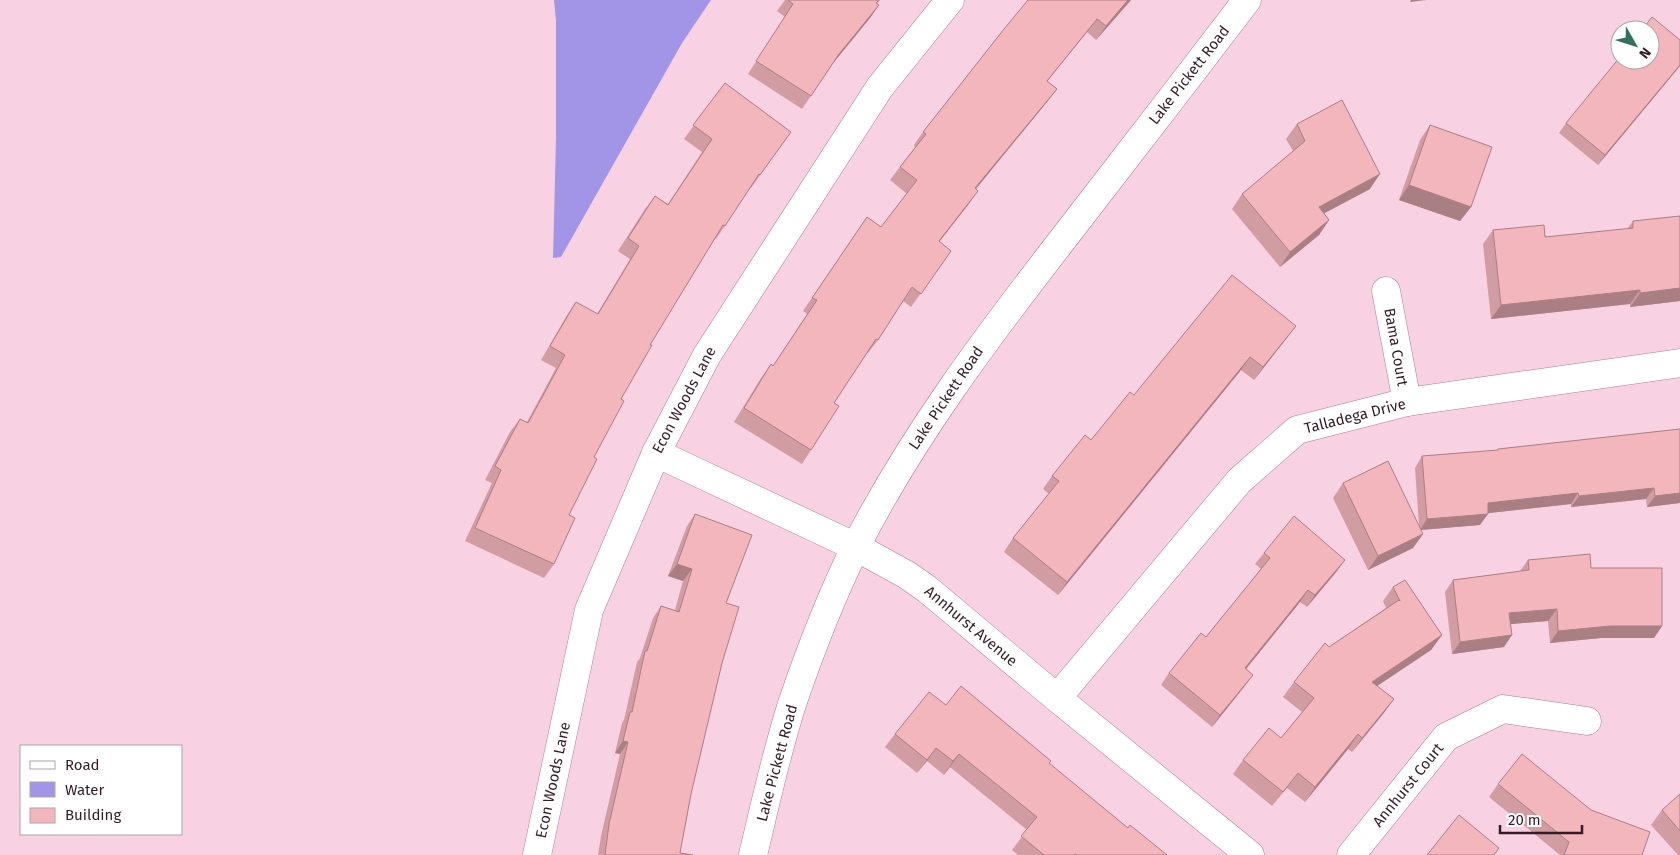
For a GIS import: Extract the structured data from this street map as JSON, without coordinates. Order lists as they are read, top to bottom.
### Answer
{
  "streets": {
    "street": [
      "Lake Pickett Road",
      "Bama Court",
      "Econ Woods Lane",
      "Talladega Drive",
      "Annhurst Avenue",
      "Annhurst Court"
    ]
  },
  "crossings": [
    ["Lake Pickett Road", "Annhurst Avenue"],
    ["Bama Court", "Talladega Drive"],
    ["Econ Woods Lane", "Annhurst Avenue"],
    ["Talladega Drive", "Annhurst Avenue"]
  ],
  "legend": ["Road", "Water", "Building"],
  "scale_bar": "20 m",
  "north": "bottom right"
}
